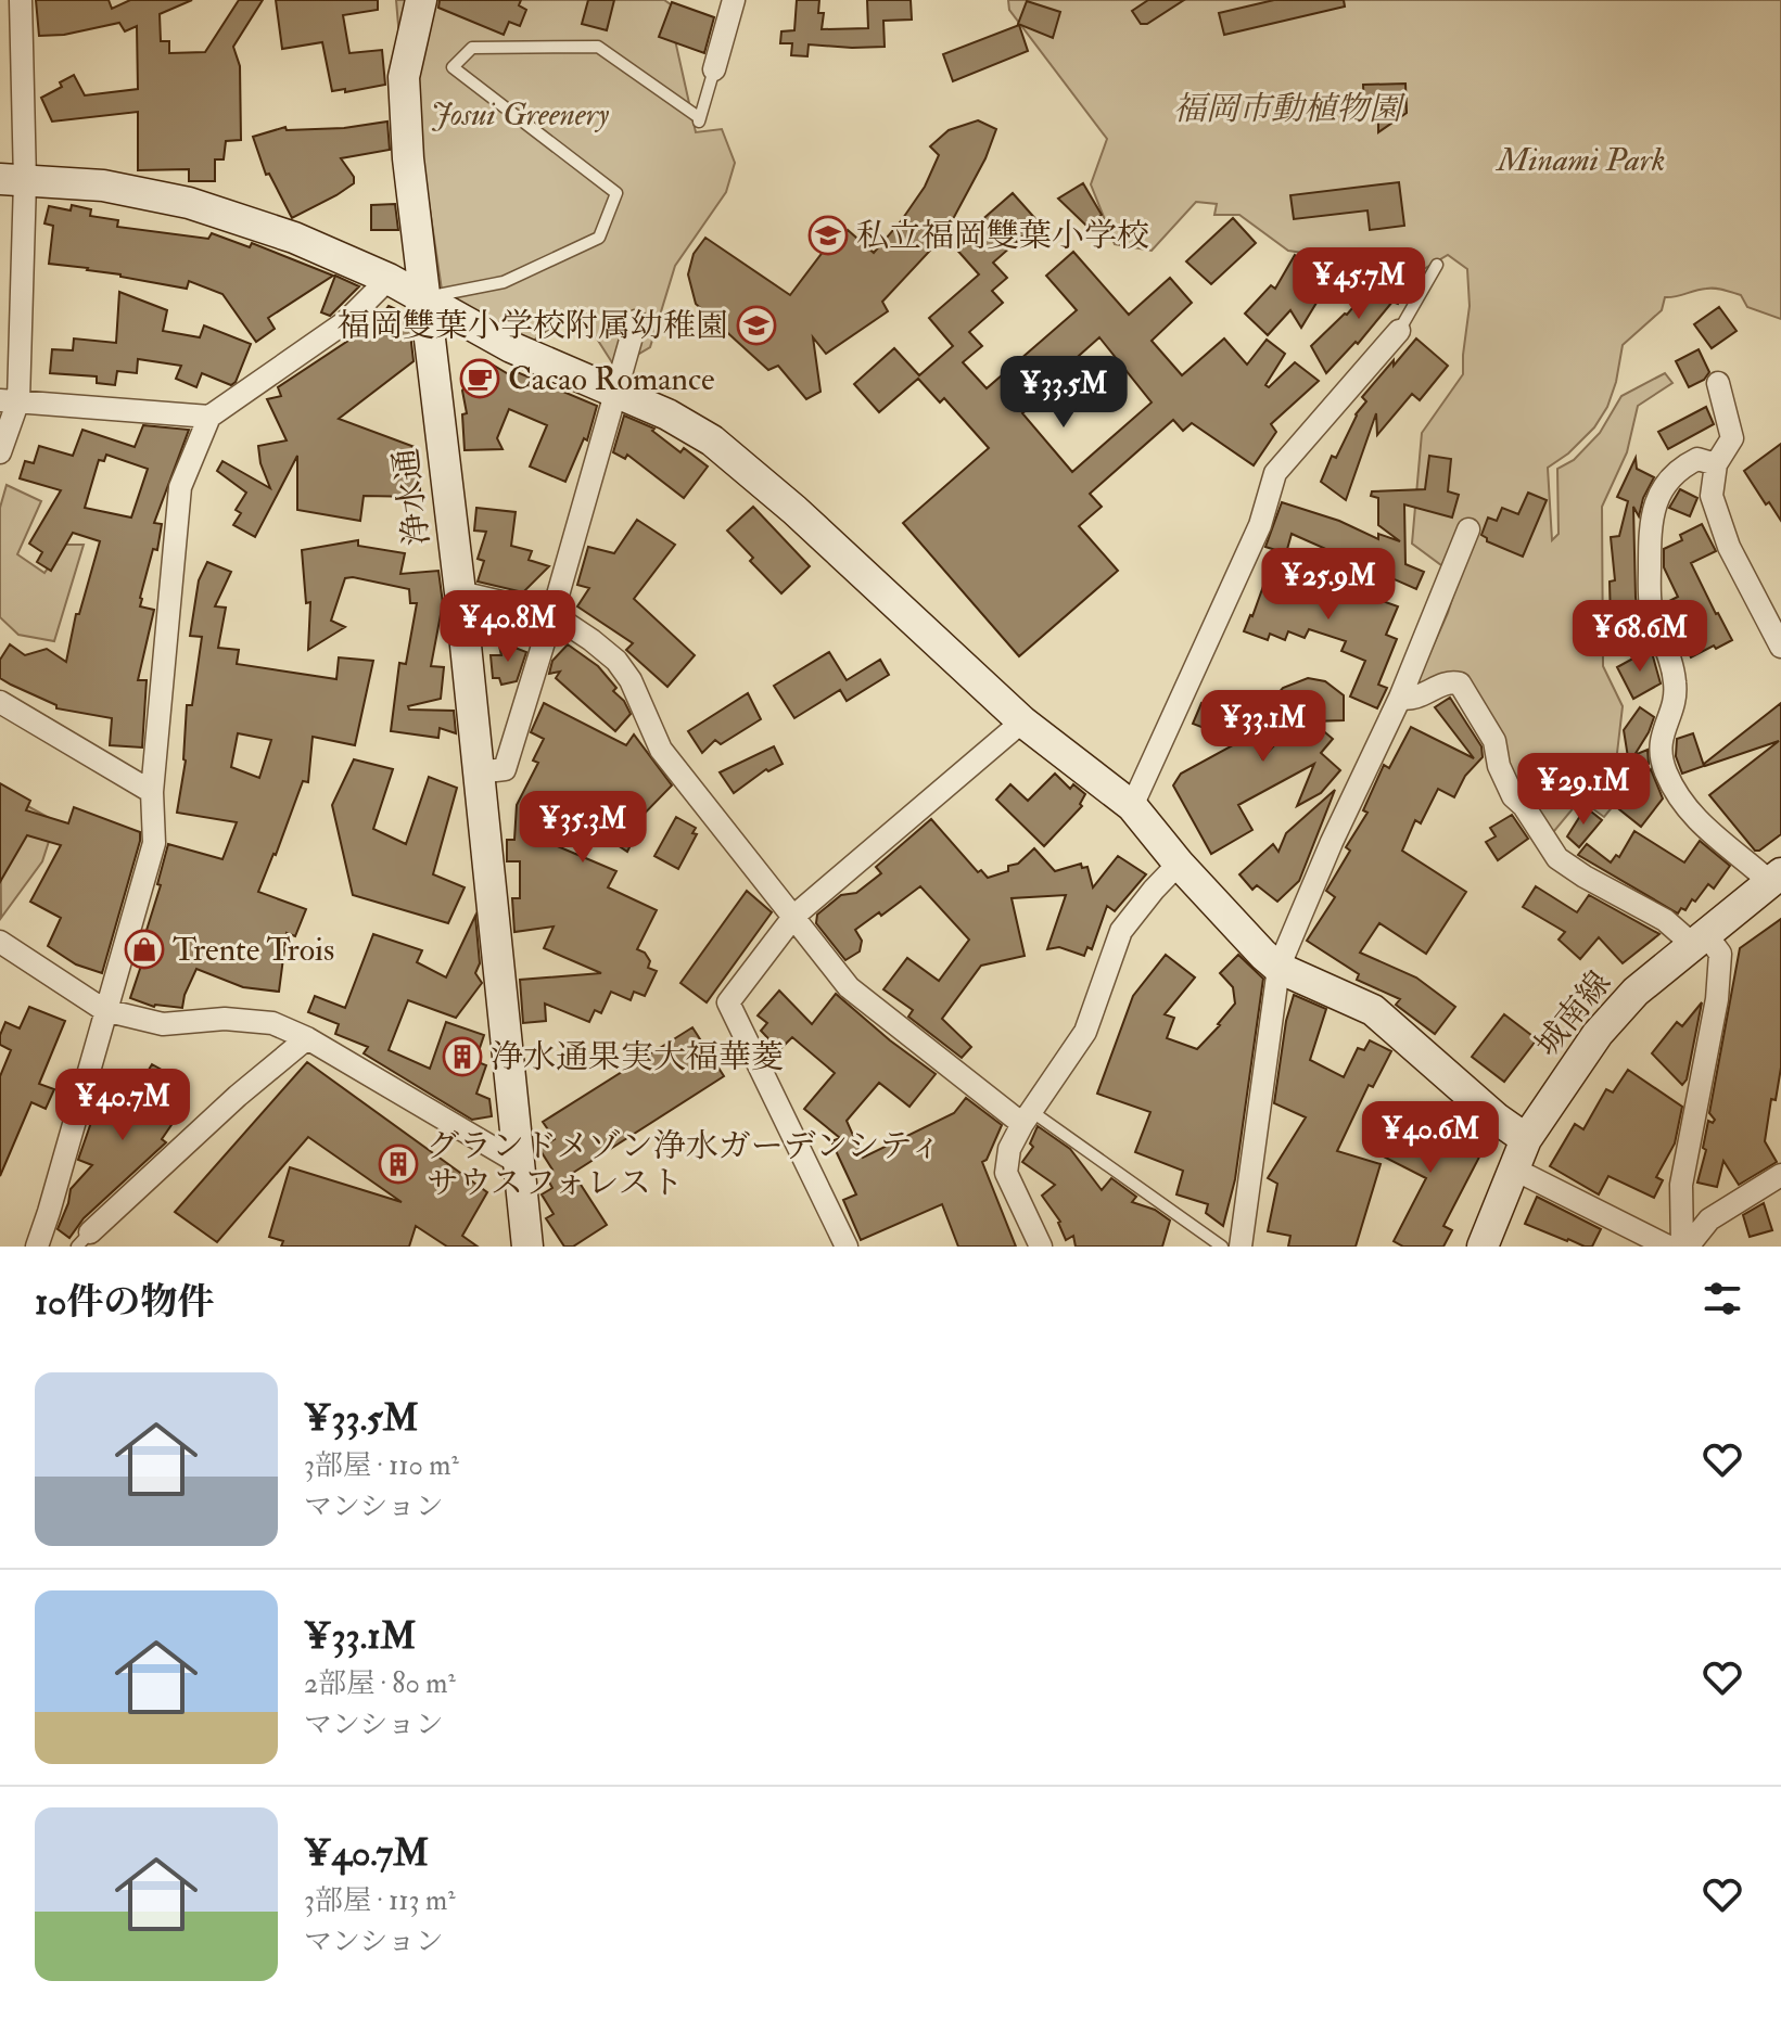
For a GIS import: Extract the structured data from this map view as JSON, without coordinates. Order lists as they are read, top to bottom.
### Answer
{
  "streets": {
    "street": ["浄水通", "城南線"]
  },
  "parks": ["福岡市動植物園", "Josui Greenery", "Minami Park"],
  "places": {
    "school or university": ["私立福岡雙葉小学校", "福岡雙葉小学校附属幼稚園"],
    "cafe": ["Cacao Romance"],
    "shop": ["Trente Trois"],
    "building": ["浄水通果実大福華菱", "グランドメゾン浄水ガーデンシティ サウスフォレスト"]
  },
  "page": {
    "price": [
      "¥45.7M",
      "¥33.5M",
      "¥25.9M",
      "¥40.8M",
      "¥68.6M",
      "¥33.1M",
      "¥29.1M",
      "¥35.3M",
      "¥40.7M",
      "¥40.6M"
    ],
    "heading": "10件の物件",
    "list": [
      {
        "name": "¥33.5M",
        "note": "3部屋 · 110 m² · マンション"
      },
      {
        "name": "¥33.1M",
        "note": "2部屋 · 80 m² · マンション"
      },
      {
        "name": "¥40.7M",
        "note": "3部屋 · 113 m² · マンション"
      }
    ]
  }
}
